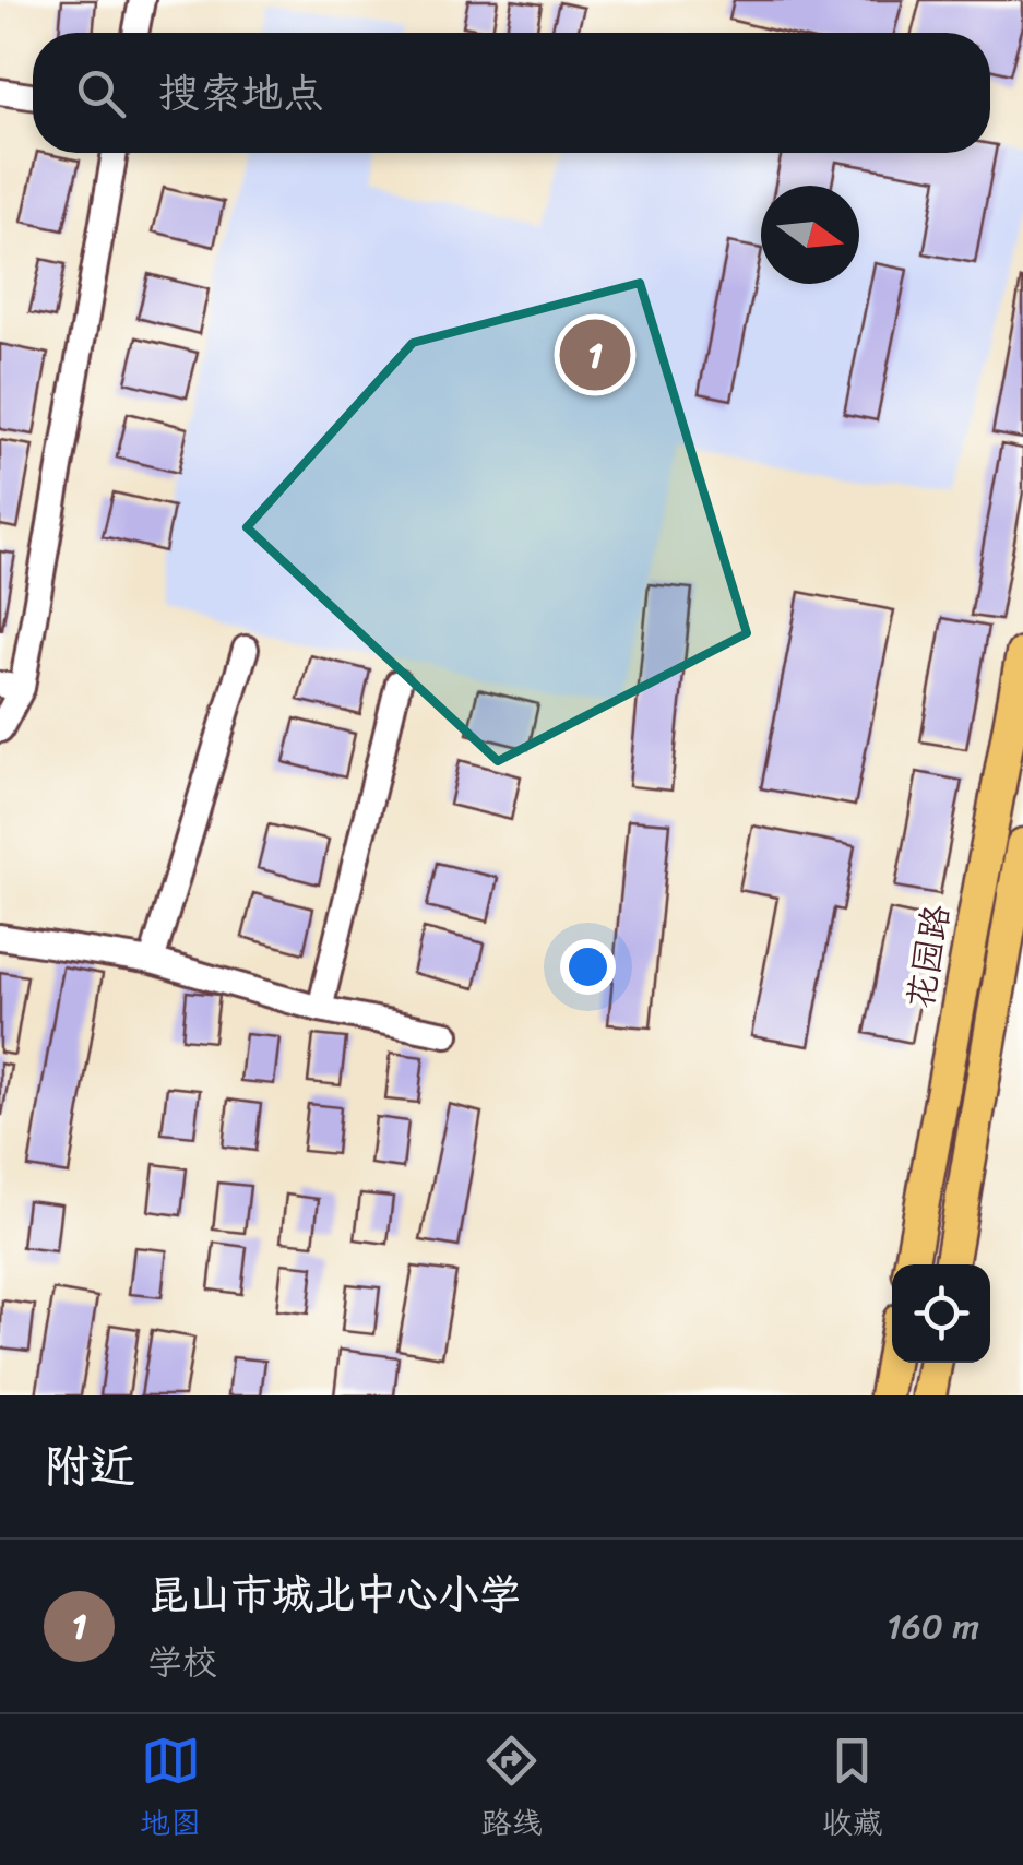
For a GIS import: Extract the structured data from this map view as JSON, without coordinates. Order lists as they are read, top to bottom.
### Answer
{
  "streets": {
    "main road": ["花园路"]
  },
  "north": "right",
  "page": {
    "search": "搜索地点",
    "pins": "1",
    "heading": "附近",
    "list": [
      {
        "mark": "1",
        "name": "昆山市城北中心小学",
        "note": "学校",
        "value": "160 m"
      }
    ],
    "nav": ["地图", "路线", "收藏"]
  }
}
